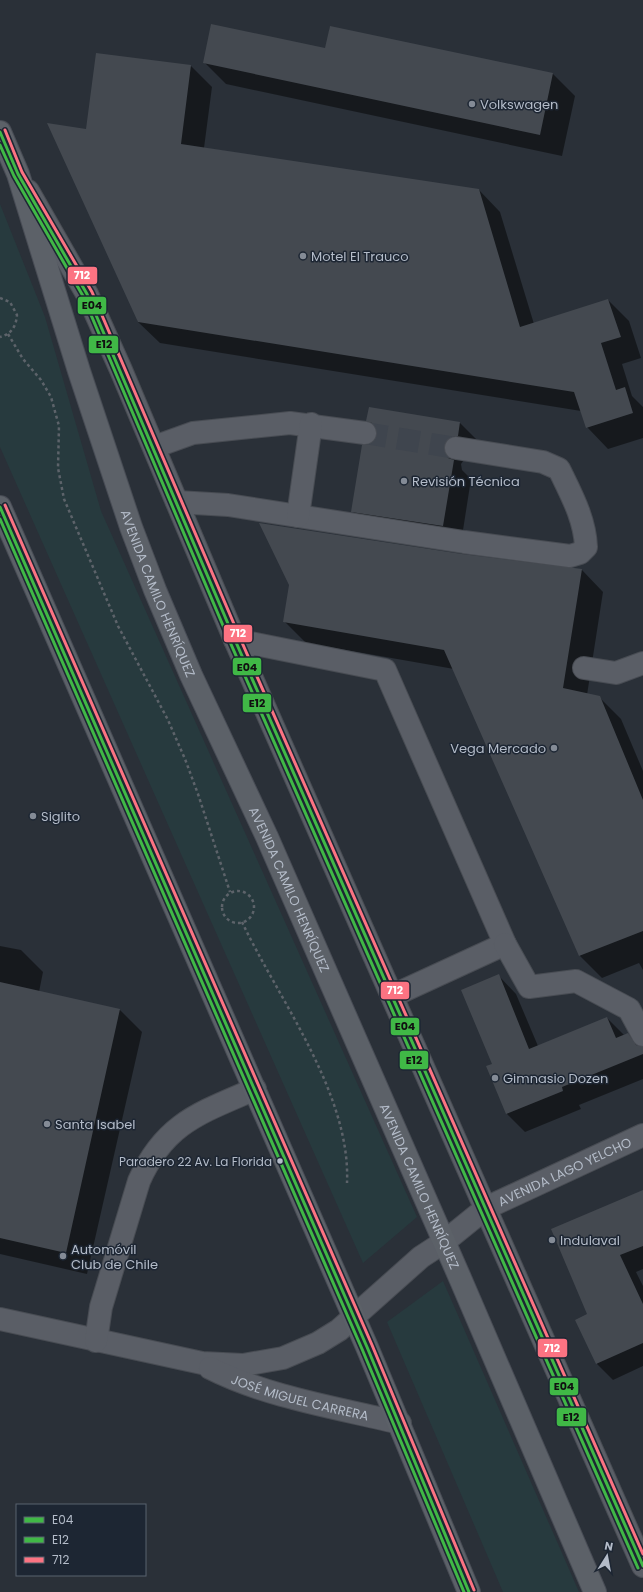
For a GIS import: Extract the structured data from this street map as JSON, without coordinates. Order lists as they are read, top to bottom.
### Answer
{
  "streets": {
    "main road": ["AVENIDA CAMILO HENRÍQUEZ"],
    "street": ["AVENIDA LAGO YELCHO", "JOSÉ MIGUEL CARRERA"]
  },
  "crossings": [
    ["AVENIDA CAMILO HENRÍQUEZ", "AVENIDA LAGO YELCHO"],
    ["AVENIDA CAMILO HENRÍQUEZ", "JOSÉ MIGUEL CARRERA"],
    ["AVENIDA LAGO YELCHO", "JOSÉ MIGUEL CARRERA"]
  ],
  "places": [
    "Volkswagen",
    "Motel El Trauco",
    "Revisión Técnica",
    "Vega Mercado",
    "Siglito",
    "Gimnasio Dozen",
    "Santa Isabel",
    "Paradero 22 Av. La Florida",
    "Indulaval",
    "Automóvil Club de Chile"
  ],
  "lines": ["transit line 712", "transit line E04", "transit line E12"],
  "legend": ["E04", "E12", "712"],
  "north": "top"
}
